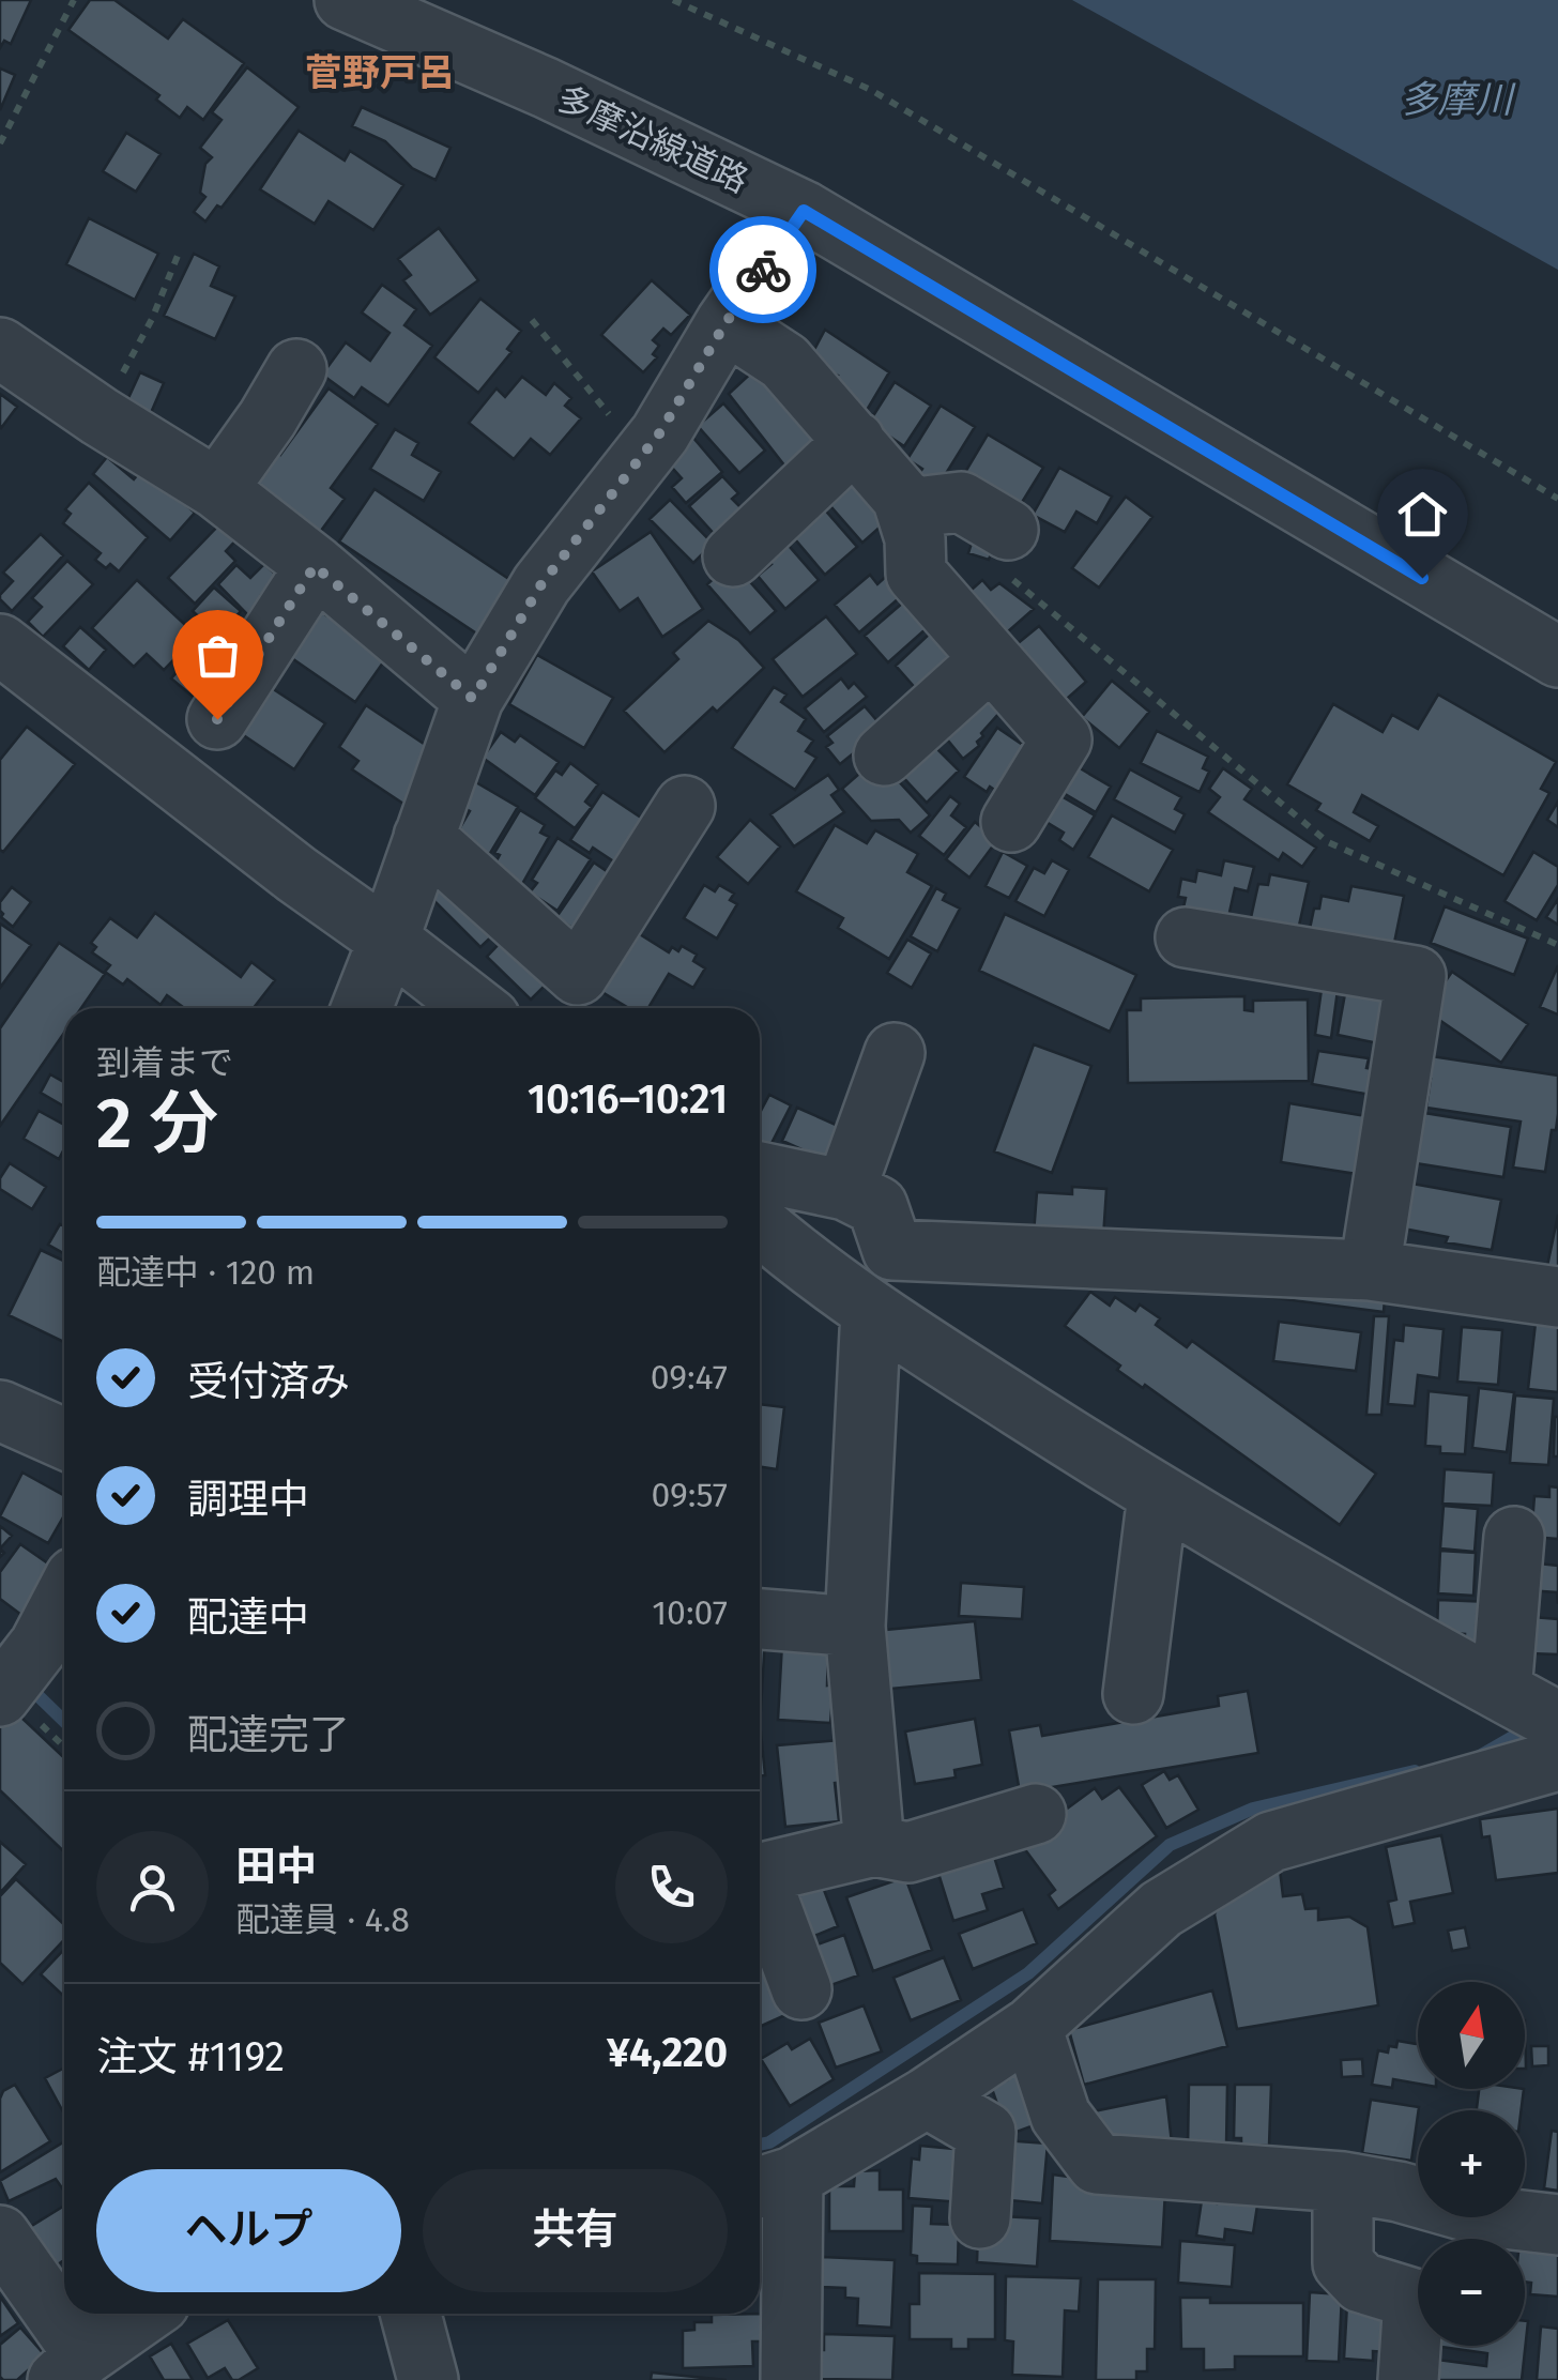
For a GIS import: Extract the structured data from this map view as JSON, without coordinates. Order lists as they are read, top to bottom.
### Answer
{
  "streets": {
    "street": ["多摩沿線道路"]
  },
  "districts": ["菅野戸呂"],
  "water": ["多摩川"],
  "north": "top",
  "page": {
    "heading": ["2 分", "到着まで", "10:16–10:21"],
    "panel": [
      "田中",
      "配達員 · 4.8",
      "注文 #1192",
      "¥4,220"
    ],
    "bar": "配達中 · 120 m",
    "list": [
      ["受付済み", "09:47"],
      ["調理中", "09:57"],
      ["配達中", "10:07"],
      "配達完了"
    ],
    "map_buttons": ["+", "−"],
    "buttons": ["ヘルプ", "共有"]
  }
}
